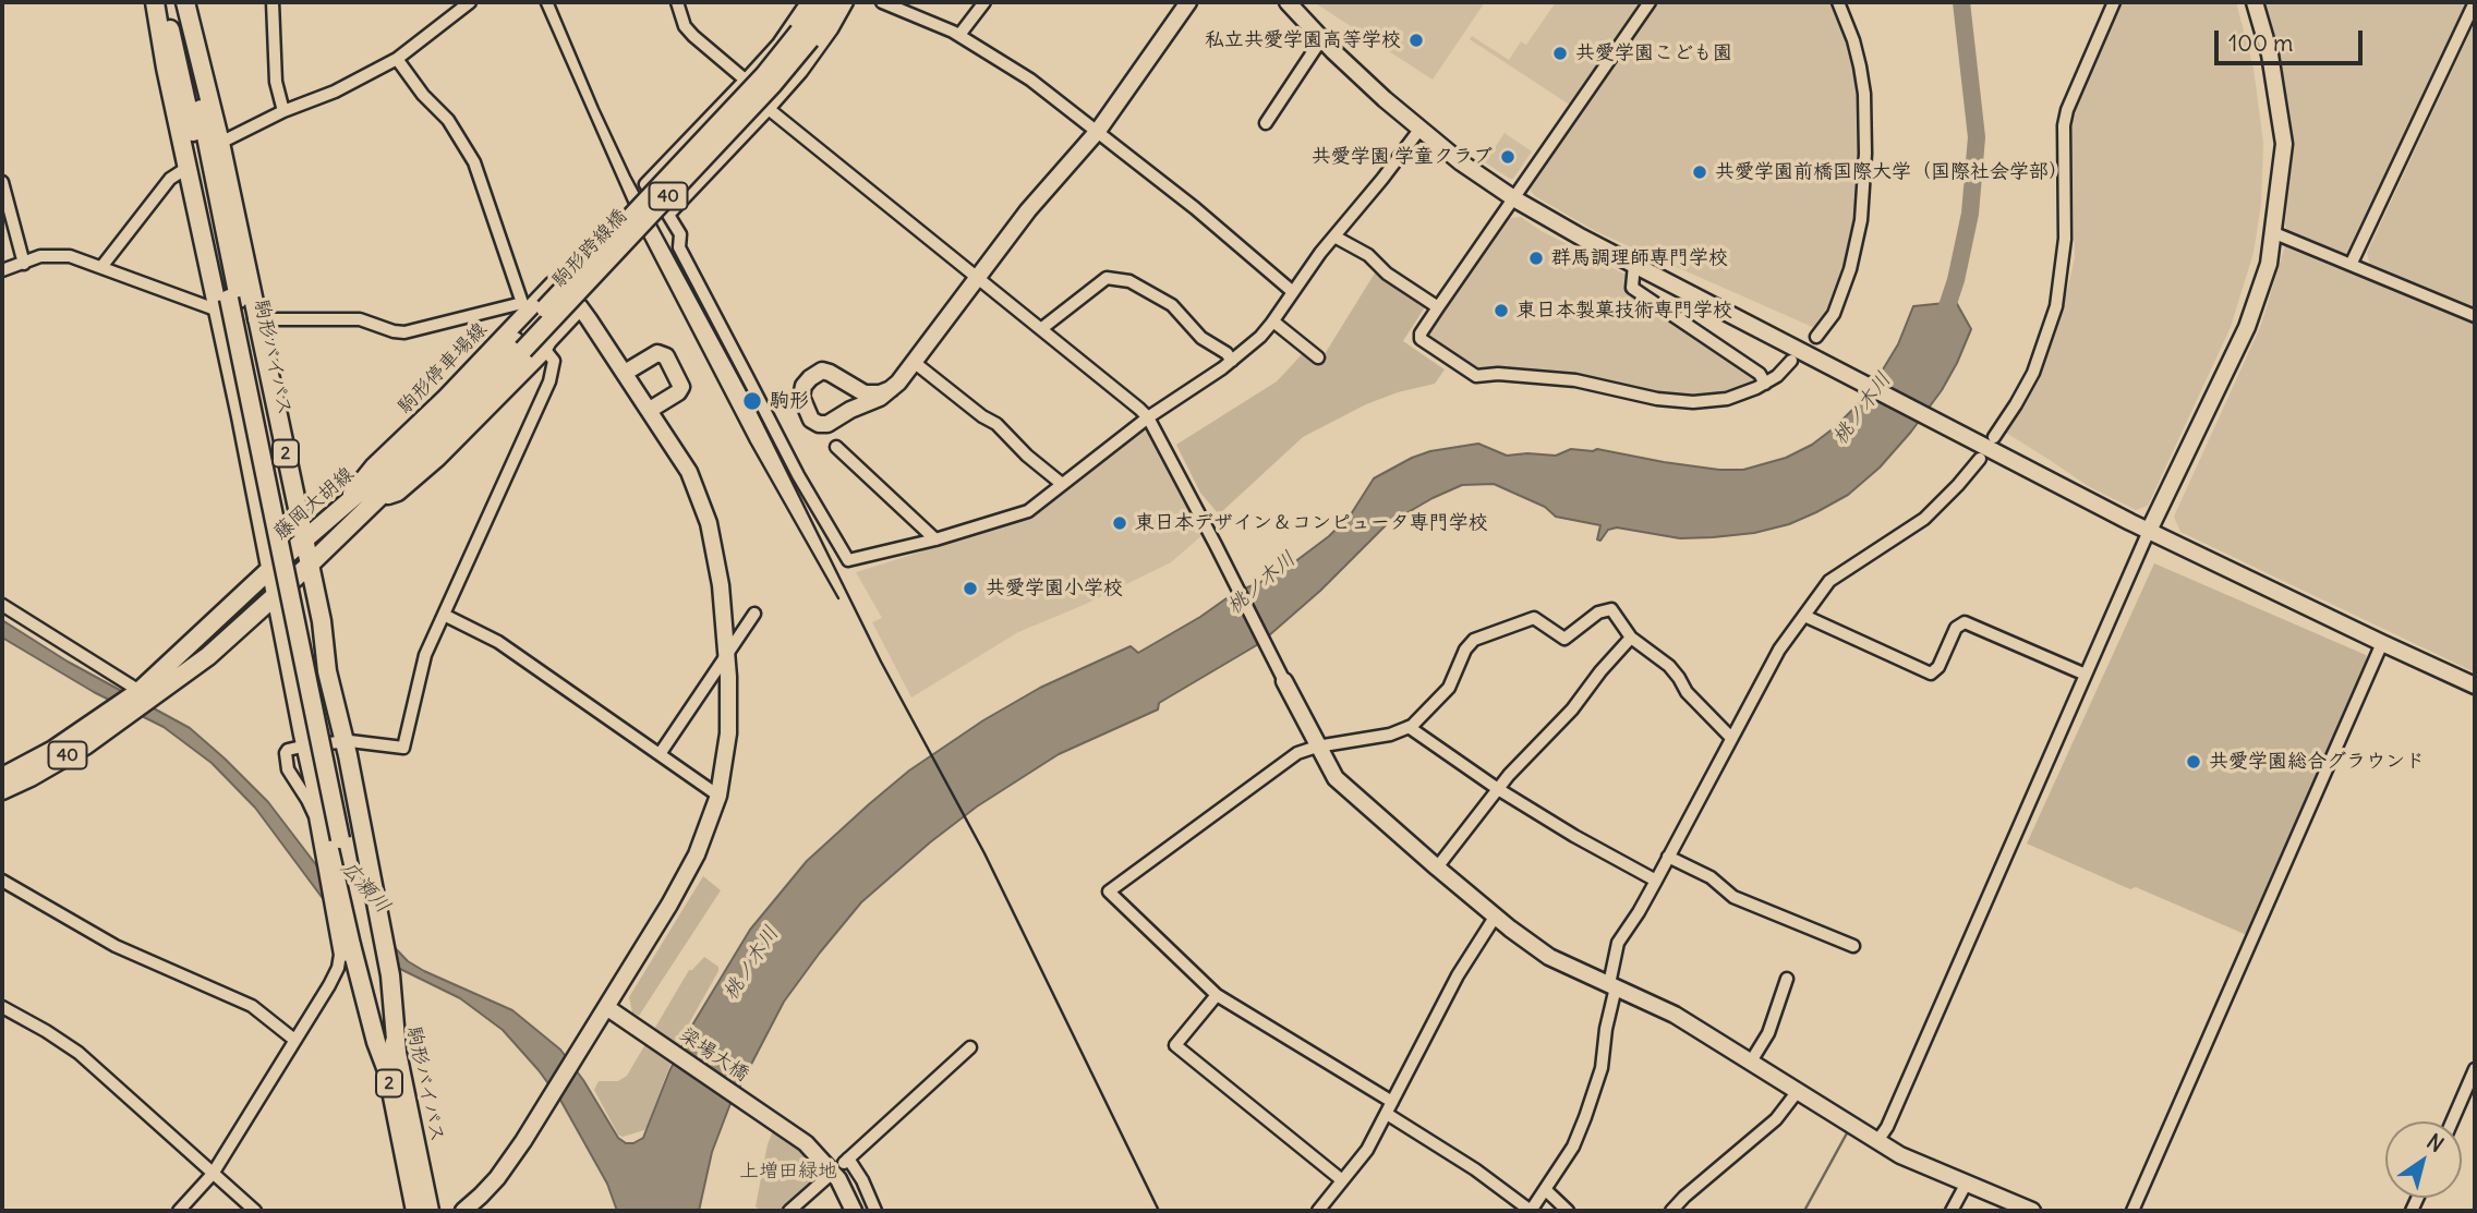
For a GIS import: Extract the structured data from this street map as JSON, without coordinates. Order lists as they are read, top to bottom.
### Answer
{
  "streets": {
    "main road": [
      "40",
      "駒形跨線橋",
      "駒形バイパス",
      "2",
      "藤岡大胡線"
    ],
    "street": ["駒形停車場線", "梁場大橋"]
  },
  "crossings": [
    ["40", "駒形跨線橋"],
    ["40", "藤岡大胡線"],
    ["駒形跨線橋", "藤岡大胡線"],
    ["駒形バイパス", "2"],
    ["駒形停車場線", "藤岡大胡線"],
    ["駒形停車場線", "梁場大橋"],
    ["2", "藤岡大胡線"]
  ],
  "water": ["桃ノ木川", "広瀬川"],
  "parks": ["上増田緑地"],
  "places": [
    "私立共愛学園高等学校",
    "共愛学園こども園",
    "共愛学園 学童クラブ",
    "共愛学園前橋国際大学（国際社会学部）",
    "群馬調理師専門学校",
    "東日本製菓技術専門学校",
    "駒形",
    "東日本デザイン＆コンピュータ専門学校",
    "共愛学園小学校",
    "共愛学園総合グラウンド"
  ],
  "scale_bar": "100 m",
  "north": "top right"
}
